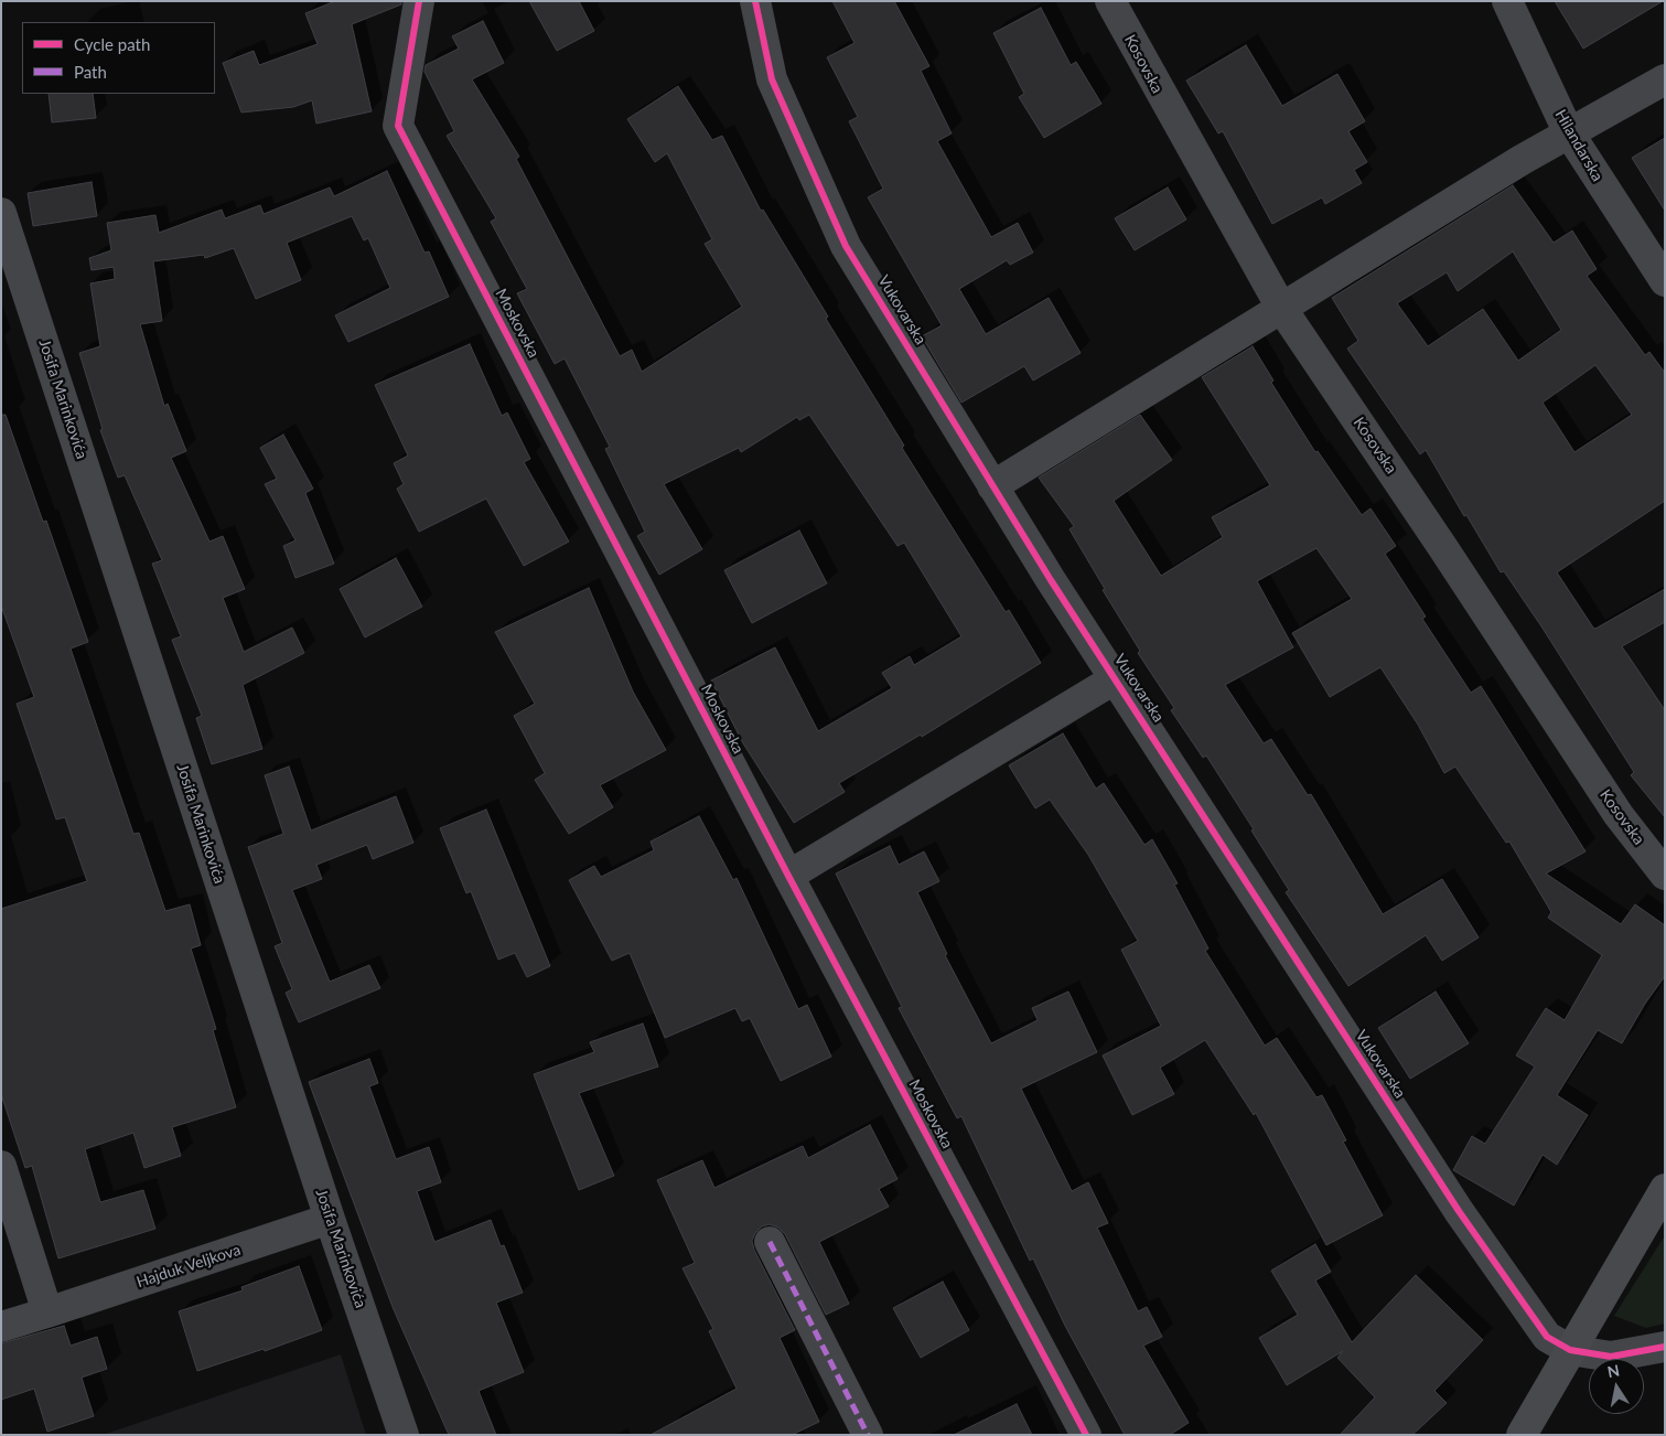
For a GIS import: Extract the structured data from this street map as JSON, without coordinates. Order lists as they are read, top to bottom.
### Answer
{
  "streets": {
    "street": [
      "Kosovska",
      "Hilandarska",
      "Vukovarska",
      "Moskovska",
      "Josifa Marinkovića",
      "Hajduk Veljkova"
    ]
  },
  "crossings": [
    ["Josifa Marinkovića", "Hajduk Veljkova"]
  ],
  "legend": ["Cycle path", "Path"],
  "north": "top"
}
